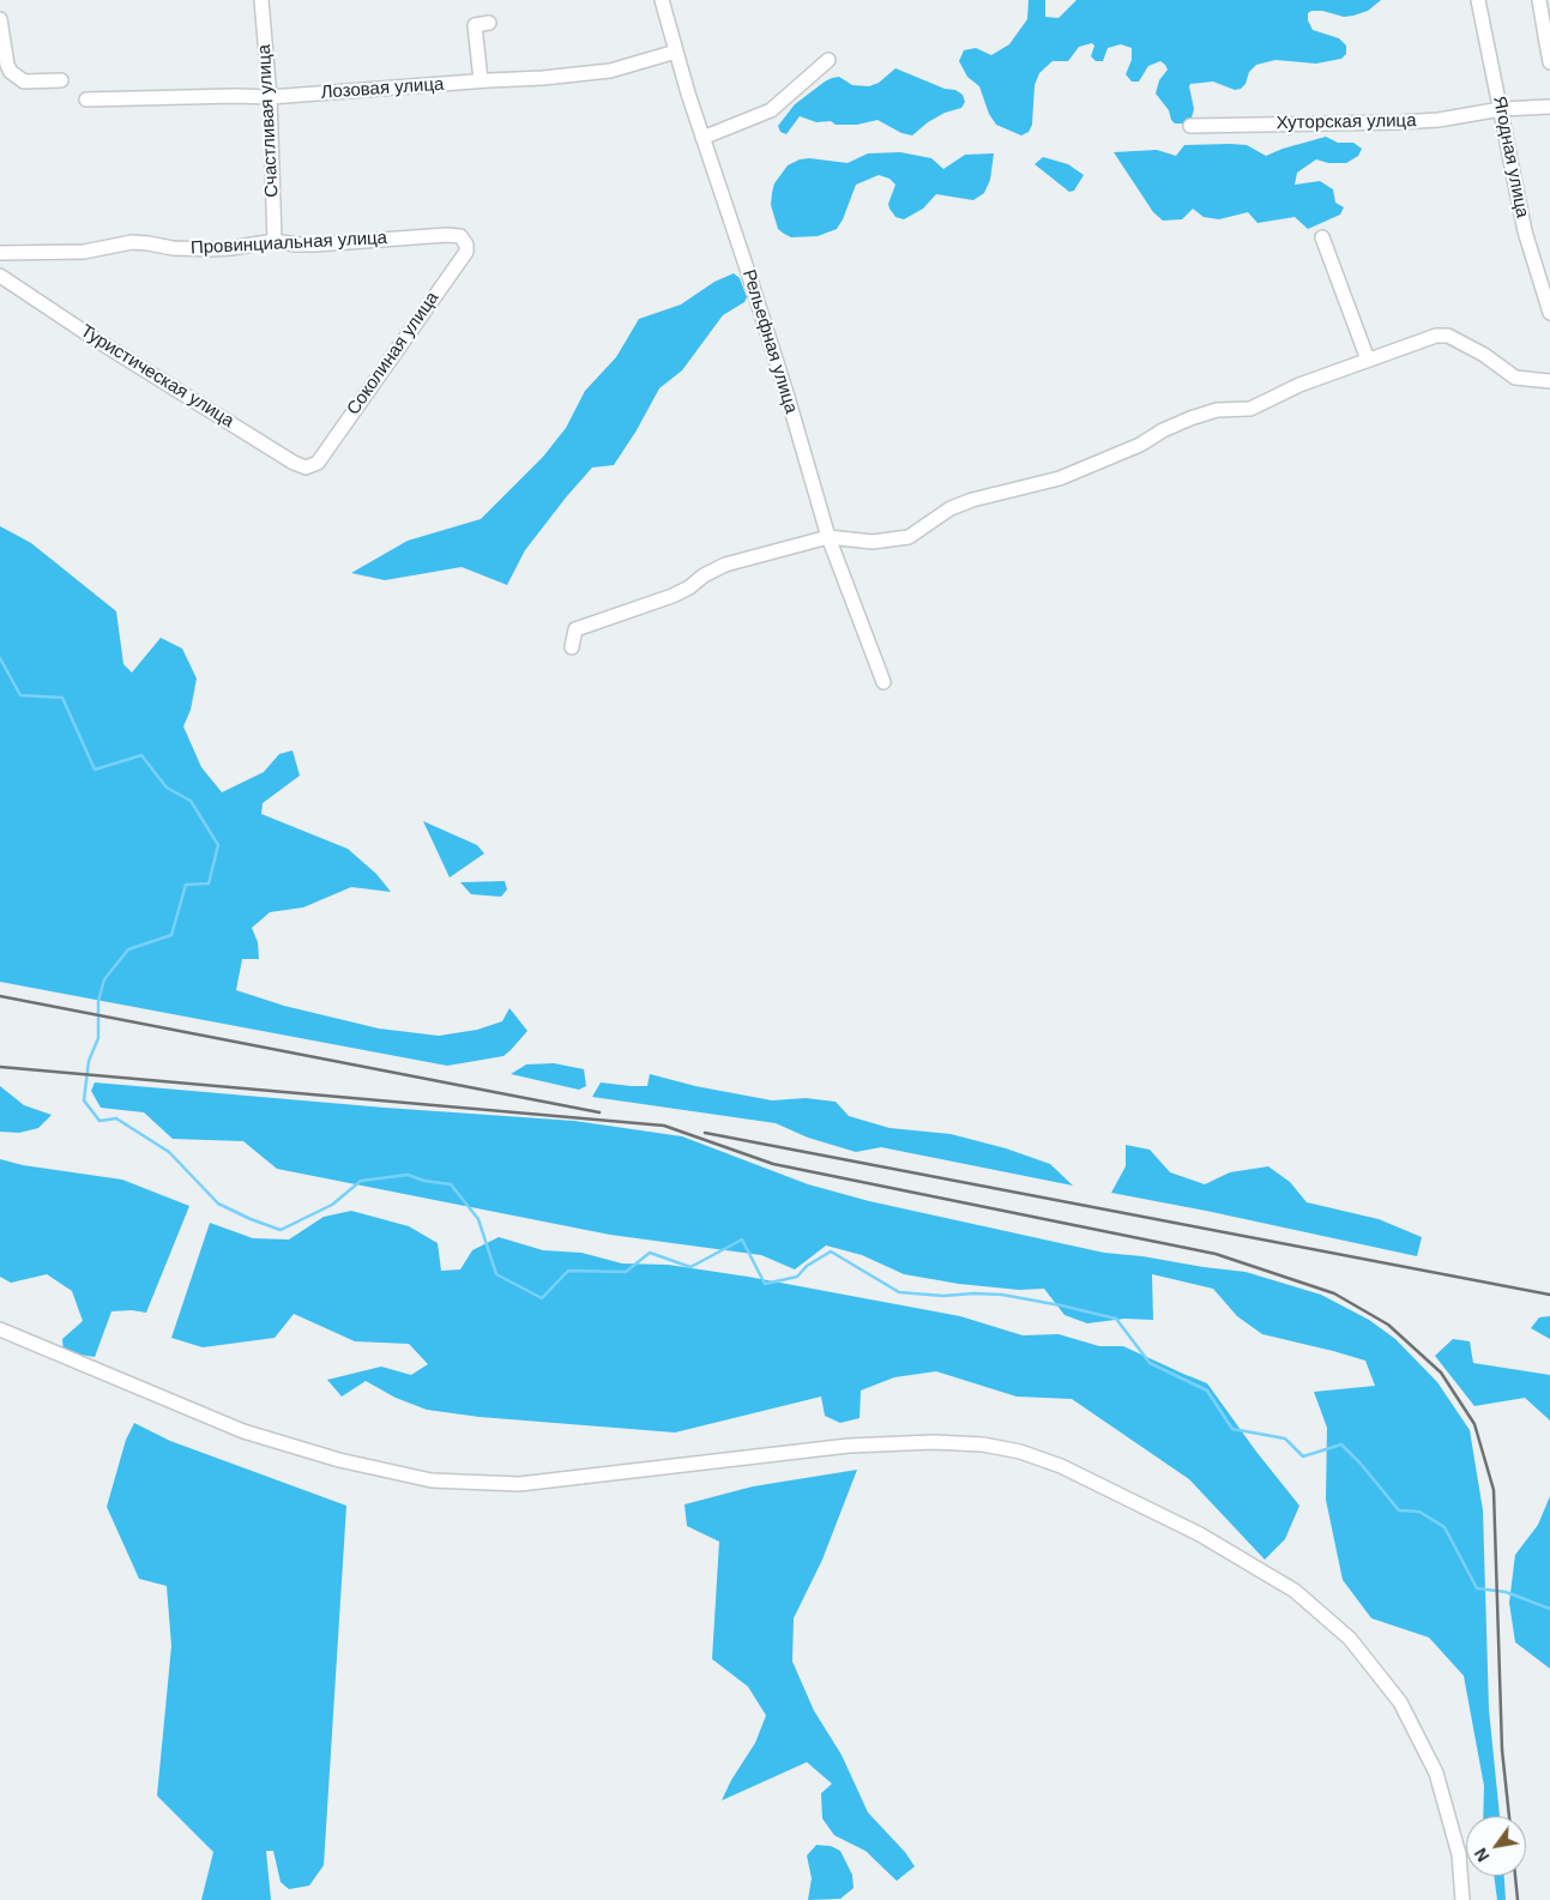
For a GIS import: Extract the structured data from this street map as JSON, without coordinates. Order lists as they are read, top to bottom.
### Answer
{
  "streets": {
    "street": [
      "Лозовая улица",
      "Счастливая улица",
      "Хуторская улица",
      "Ягодная улица",
      "Провинциальная улица",
      "Рельефная улица",
      "Соколиная улица",
      "Туристическая улица"
    ]
  },
  "crossings": [
    ["Лозовая улица", "Счастливая улица"],
    ["Лозовая улица", "Рельефная улица"],
    ["Счастливая улица", "Провинциальная улица"],
    ["Хуторская улица", "Ягодная улица"],
    ["Провинциальная улица", "Соколиная улица"],
    ["Соколиная улица", "Туристическая улица"]
  ],
  "north": "bottom left"
}
